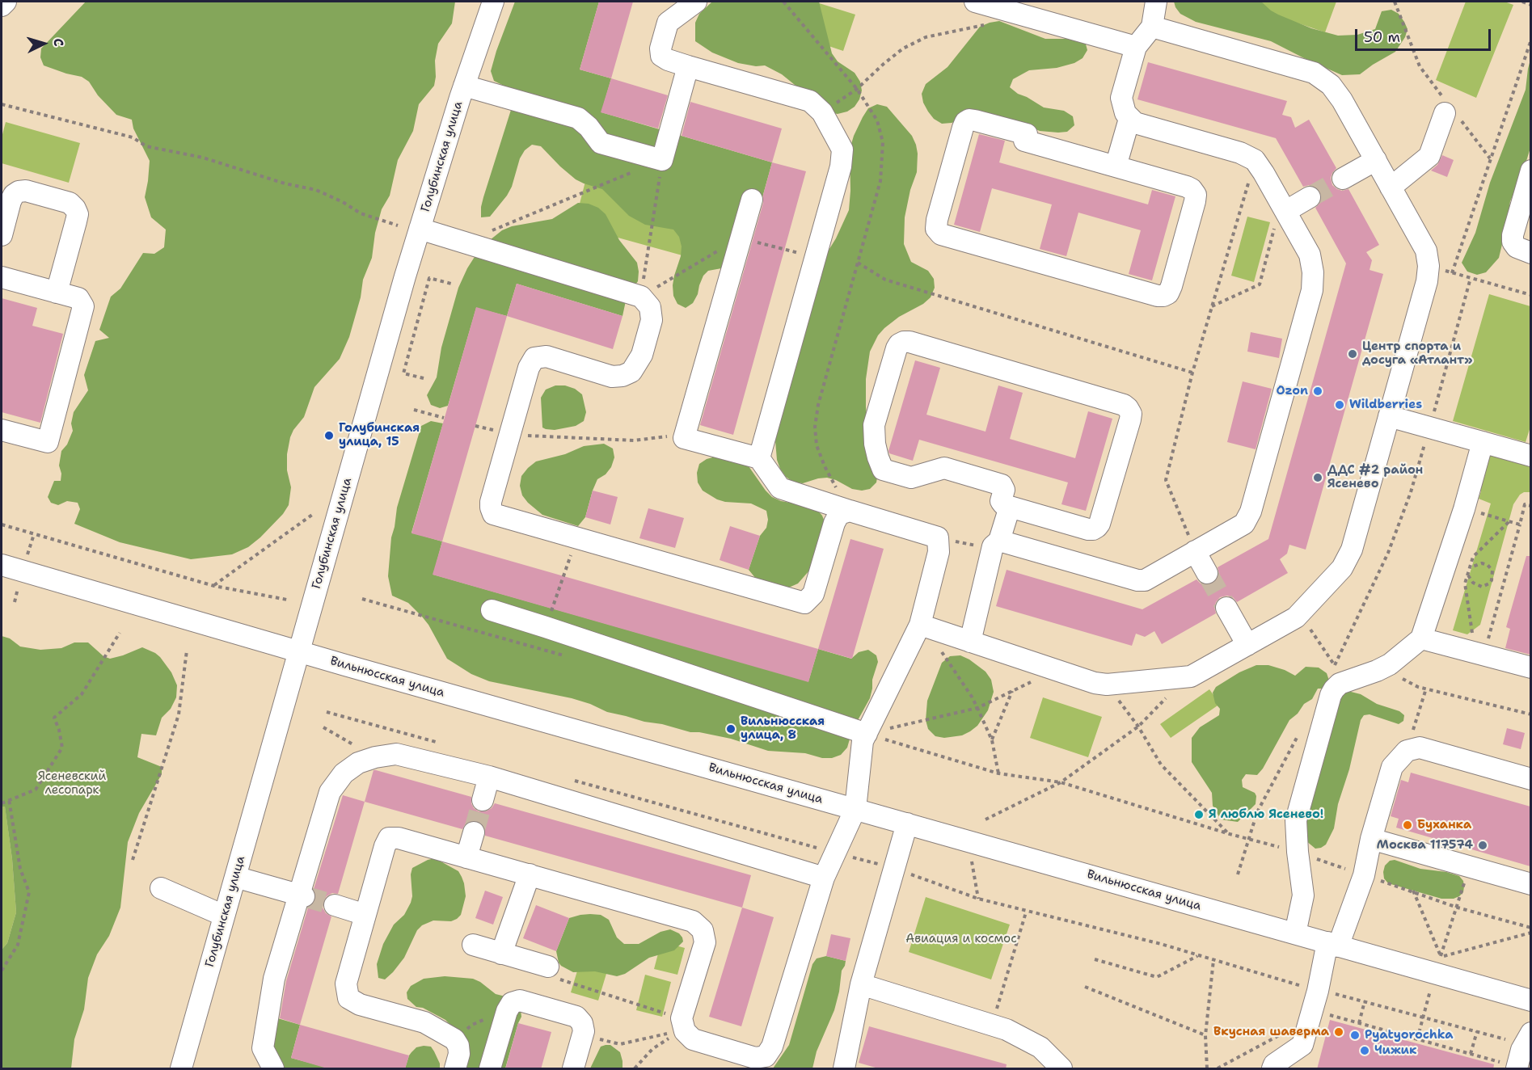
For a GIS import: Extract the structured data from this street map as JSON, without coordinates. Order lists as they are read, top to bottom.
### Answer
{
  "streets": {
    "street": ["Голубинская улица", "Вильнюсская улица"]
  },
  "crossings": [
    ["Голубинская улица", "Вильнюсская улица"]
  ],
  "parks": ["Ясеневский лесопарк", "Авиация и космос"],
  "places": [
    "Центр спорта и досуга «Атлант»",
    "Ozon",
    "Wildberries",
    "Голубинская улица, 15",
    "ДДС #2 район Ясенево",
    "Вильнюсская улица, 8",
    "Я люблю Ясенево!",
    "Буханка",
    "Москва 117574",
    "Вкусная шаверма",
    "Pyatyorochka",
    "Чижик"
  ],
  "scale_bar": "50 m",
  "north": "right"
}
